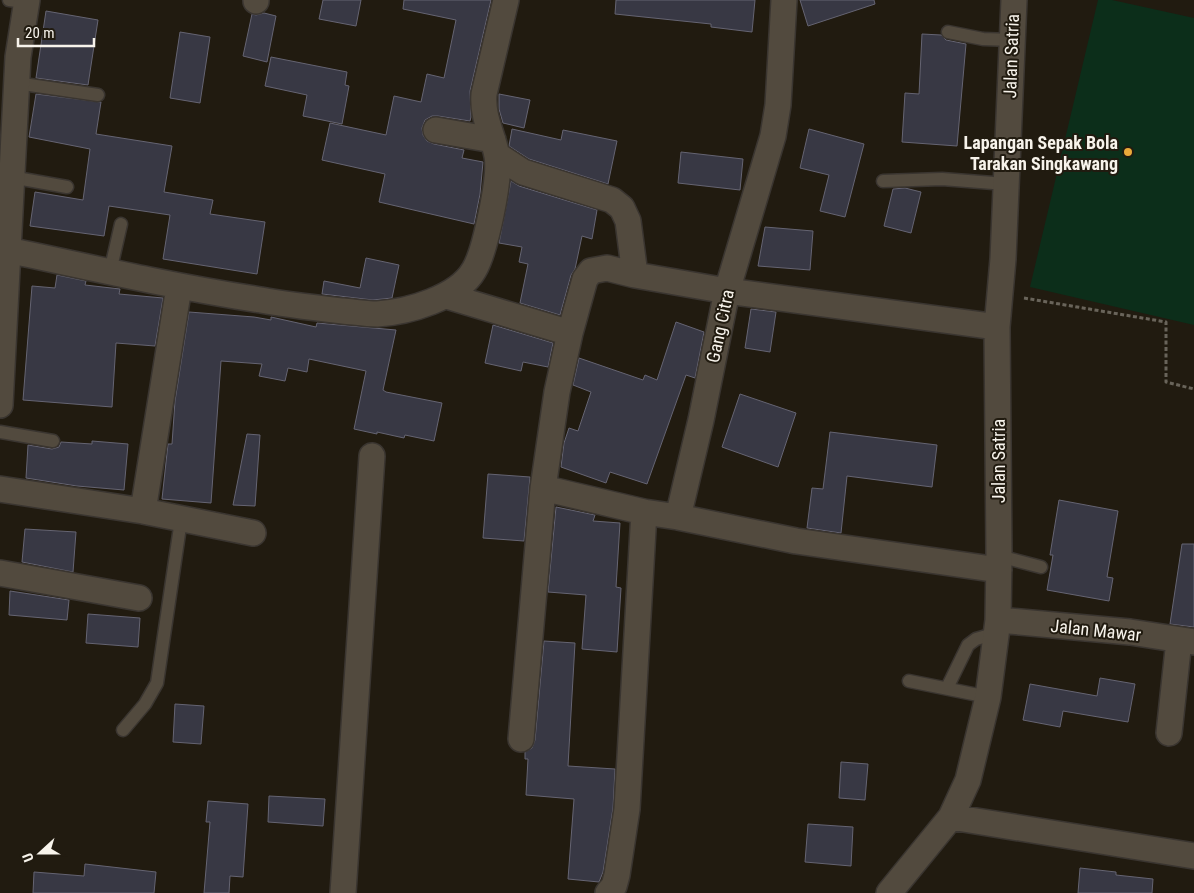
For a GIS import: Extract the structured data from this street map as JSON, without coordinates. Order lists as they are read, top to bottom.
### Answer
{
  "streets": {
    "street": ["Jalan Satria", "Gang Citra", "Jalan Mawar"]
  },
  "crossings": [
    ["Jalan Satria", "Jalan Mawar"]
  ],
  "places": ["Lapangan Sepak Bola Tarakan Singkawang"],
  "scale_bar": "20 m",
  "north": "left"
}
